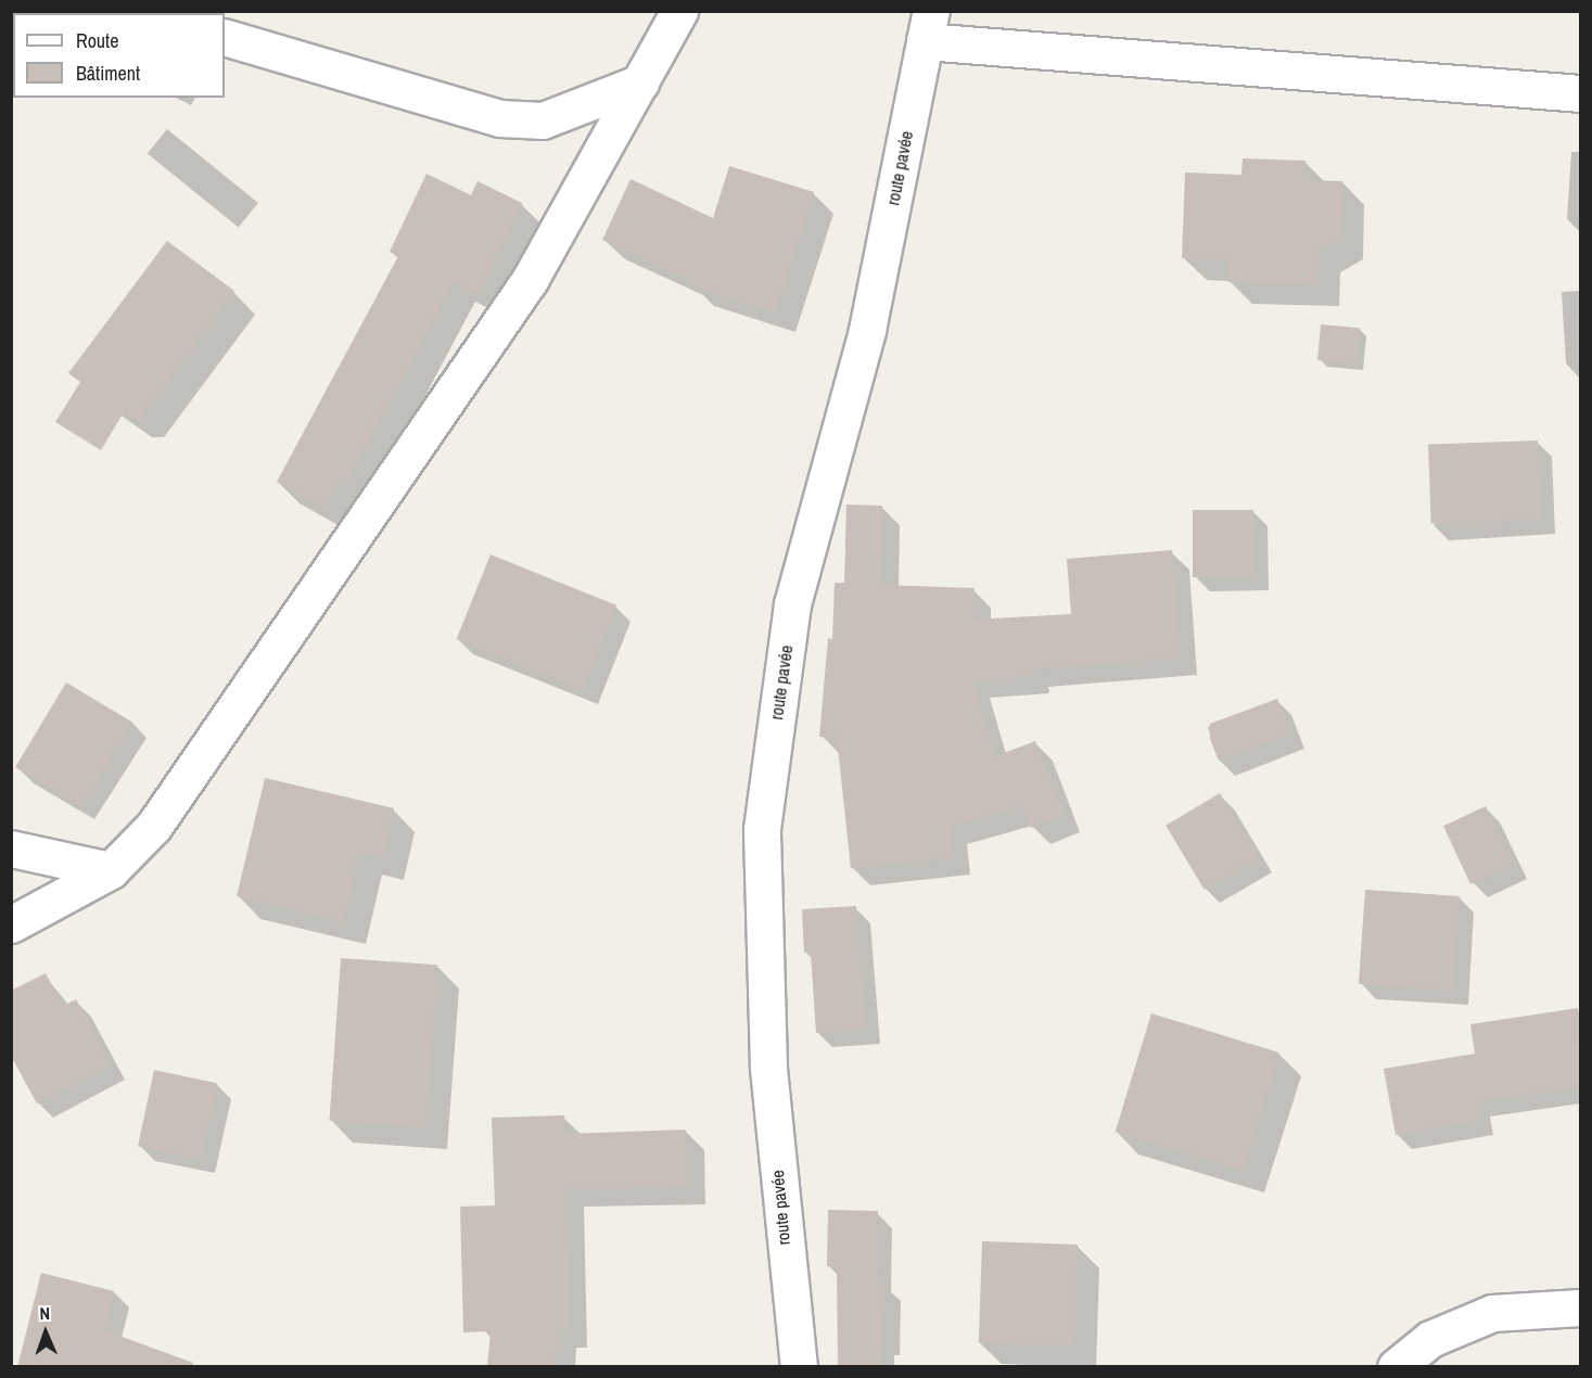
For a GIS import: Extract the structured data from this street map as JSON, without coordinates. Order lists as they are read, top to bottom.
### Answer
{
  "streets": {
    "street": ["route pavée"]
  },
  "legend": ["Route", "Bâtiment"],
  "north": "top"
}
